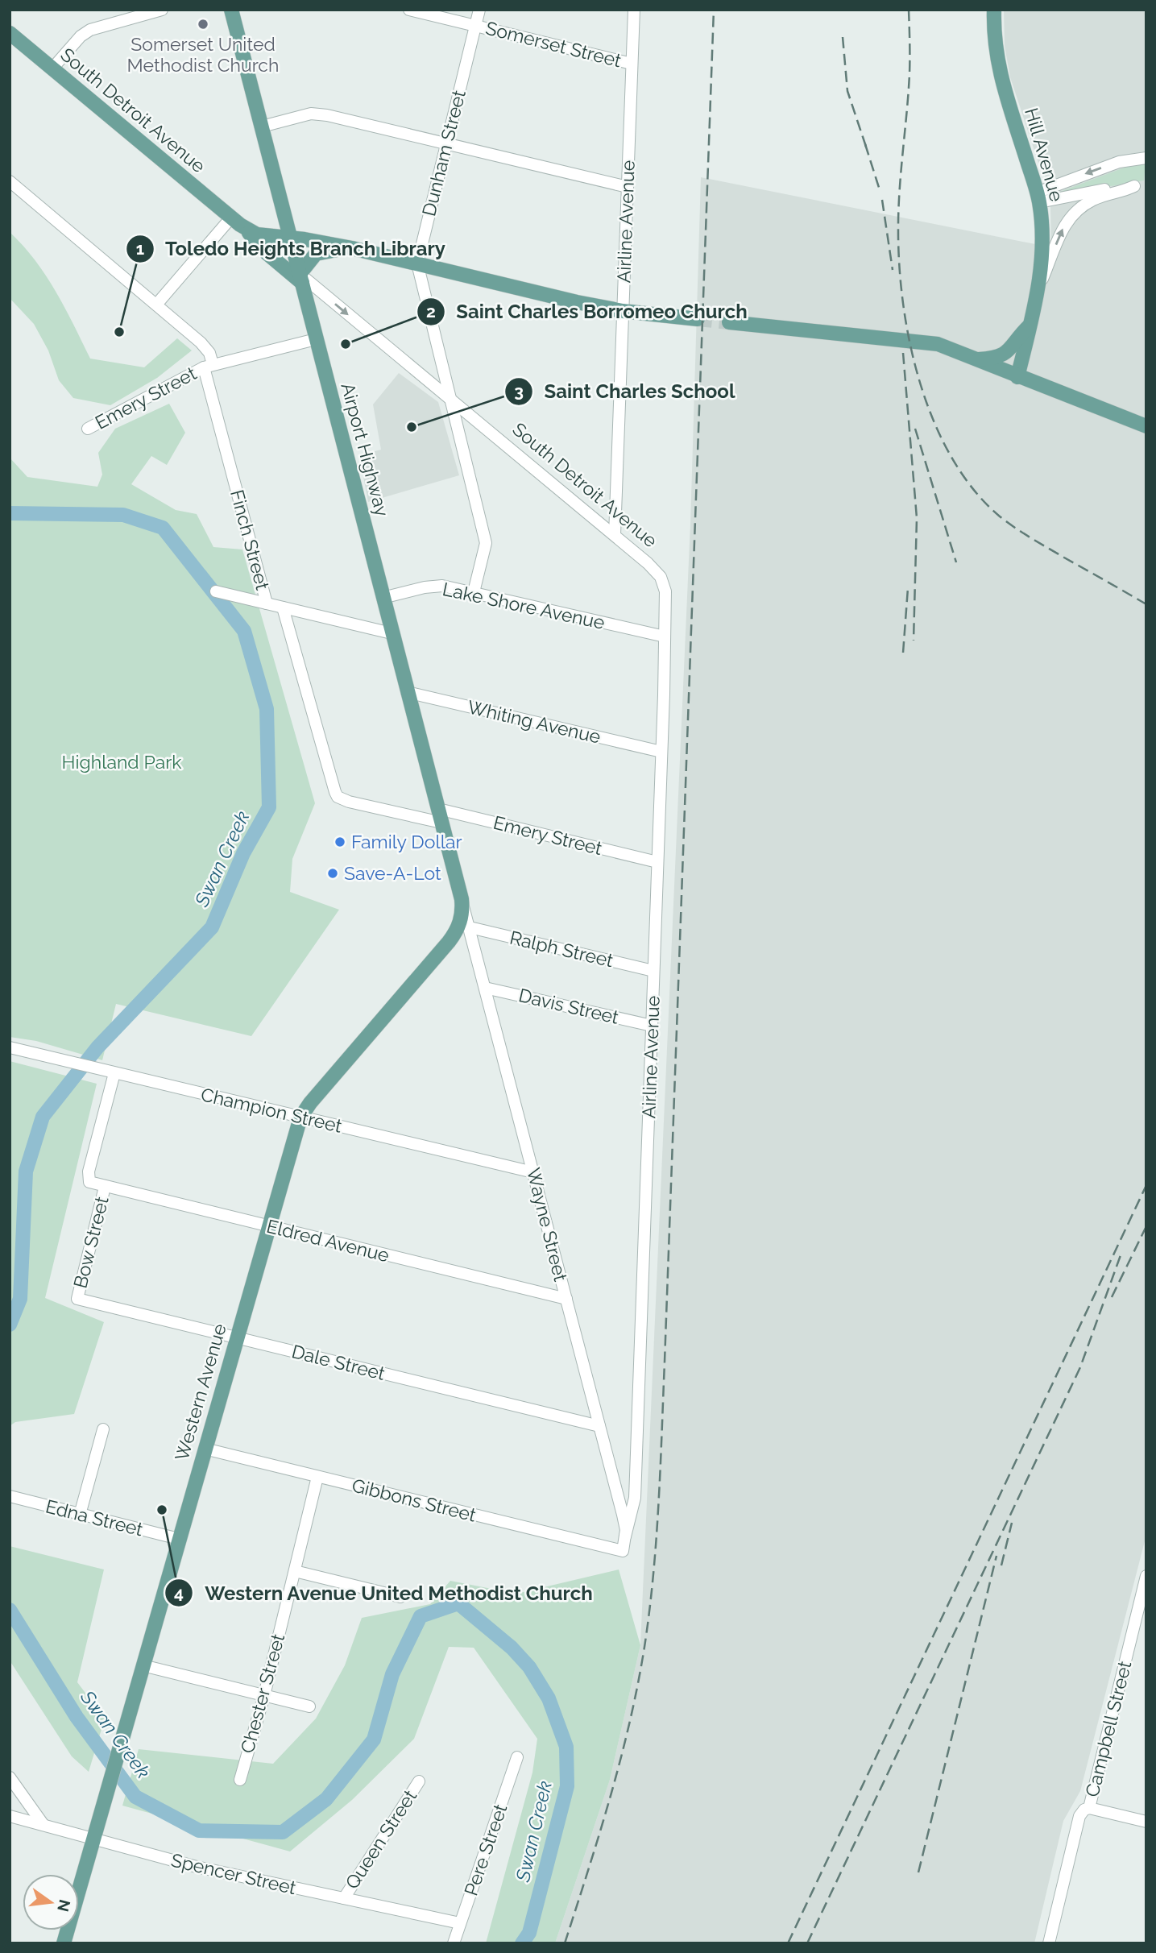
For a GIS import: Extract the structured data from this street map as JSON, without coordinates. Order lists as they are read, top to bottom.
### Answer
{
  "streets": {
    "main road": [
      "South Detroit Avenue",
      "Hill Avenue",
      "Airport Highway",
      "Western Avenue"
    ],
    "street": [
      "Somerset Street",
      "Dunham Street",
      "Airline Avenue",
      "Emery Street",
      "Finch Street",
      "Lake Shore Avenue",
      "Whiting Avenue",
      "Ralph Street",
      "Davis Street",
      "Champion Street",
      "Wayne Street",
      "Eldred Avenue",
      "Bow Street",
      "Dale Street",
      "Gibbons Street",
      "Edna Street",
      "Chester Street",
      "Campbell Street",
      "Queen Street",
      "Pere Street",
      "Spencer Street"
    ]
  },
  "crossings": [
    ["Somerset Street", "Dunham Street"],
    ["Somerset Street", "Airline Avenue"],
    ["South Detroit Avenue", "Dunham Street"],
    ["South Detroit Avenue", "Airline Avenue"],
    ["South Detroit Avenue", "Airport Highway"],
    ["Dunham Street", "Lake Shore Avenue"],
    ["Airline Avenue", "Emery Street"],
    ["Airline Avenue", "Lake Shore Avenue"],
    ["Airline Avenue", "Whiting Avenue"],
    ["Airline Avenue", "Ralph Street"],
    ["Airline Avenue", "Davis Street"],
    ["Airline Avenue", "Wayne Street"],
    ["Emery Street", "Airport Highway"],
    ["Emery Street", "Finch Street"],
    ["Airport Highway", "Lake Shore Avenue"],
    ["Airport Highway", "Whiting Avenue"],
    ["Airport Highway", "Wayne Street"],
    ["Airport Highway", "Western Avenue"],
    ["Ralph Street", "Wayne Street"],
    ["Davis Street", "Wayne Street"],
    ["Champion Street", "Wayne Street"],
    ["Champion Street", "Bow Street"],
    ["Champion Street", "Western Avenue"],
    ["Wayne Street", "Eldred Avenue"],
    ["Wayne Street", "Dale Street"],
    ["Wayne Street", "Western Avenue"],
    ["Wayne Street", "Gibbons Street"],
    ["Eldred Avenue", "Bow Street"],
    ["Eldred Avenue", "Western Avenue"],
    ["Bow Street", "Dale Street"],
    ["Dale Street", "Western Avenue"],
    ["Western Avenue", "Gibbons Street"],
    ["Western Avenue", "Edna Street"],
    ["Western Avenue", "Spencer Street"],
    ["Gibbons Street", "Chester Street"],
    ["Queen Street", "Spencer Street"],
    ["Pere Street", "Spencer Street"]
  ],
  "water": ["Swan Creek"],
  "parks": ["Highland Park"],
  "places": [
    "Somerset United Methodist Church",
    "Toledo Heights Branch Library",
    "Saint Charles Borromeo Church",
    "Saint Charles School",
    "Family Dollar",
    "Save-A-Lot",
    "Western Avenue United Methodist Church"
  ],
  "north": "right"
}
